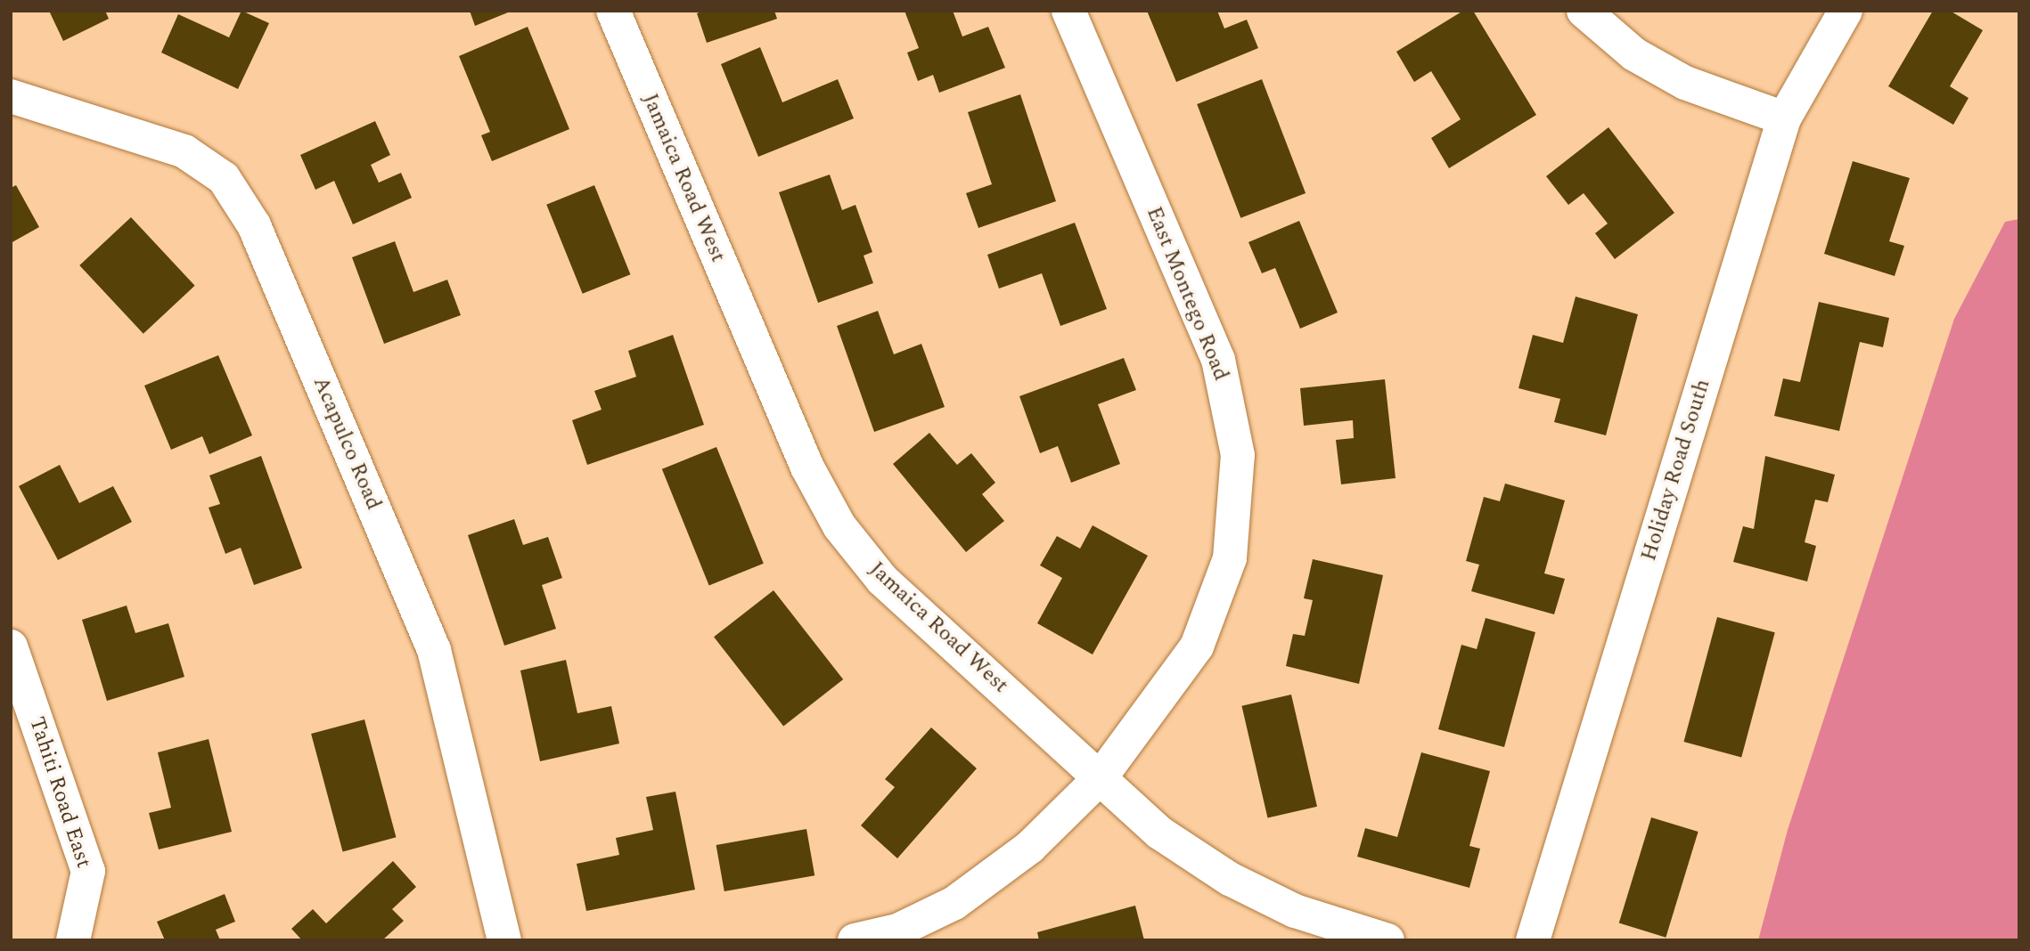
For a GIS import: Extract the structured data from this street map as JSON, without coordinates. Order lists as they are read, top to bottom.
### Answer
{
  "streets": {
    "street": [
      "Jamaica Road West",
      "East Montego Road",
      "Acapulco Road",
      "Holiday Road South",
      "Tahiti Road East"
    ]
  },
  "crossings": [
    ["Jamaica Road West", "East Montego Road"]
  ]
}
